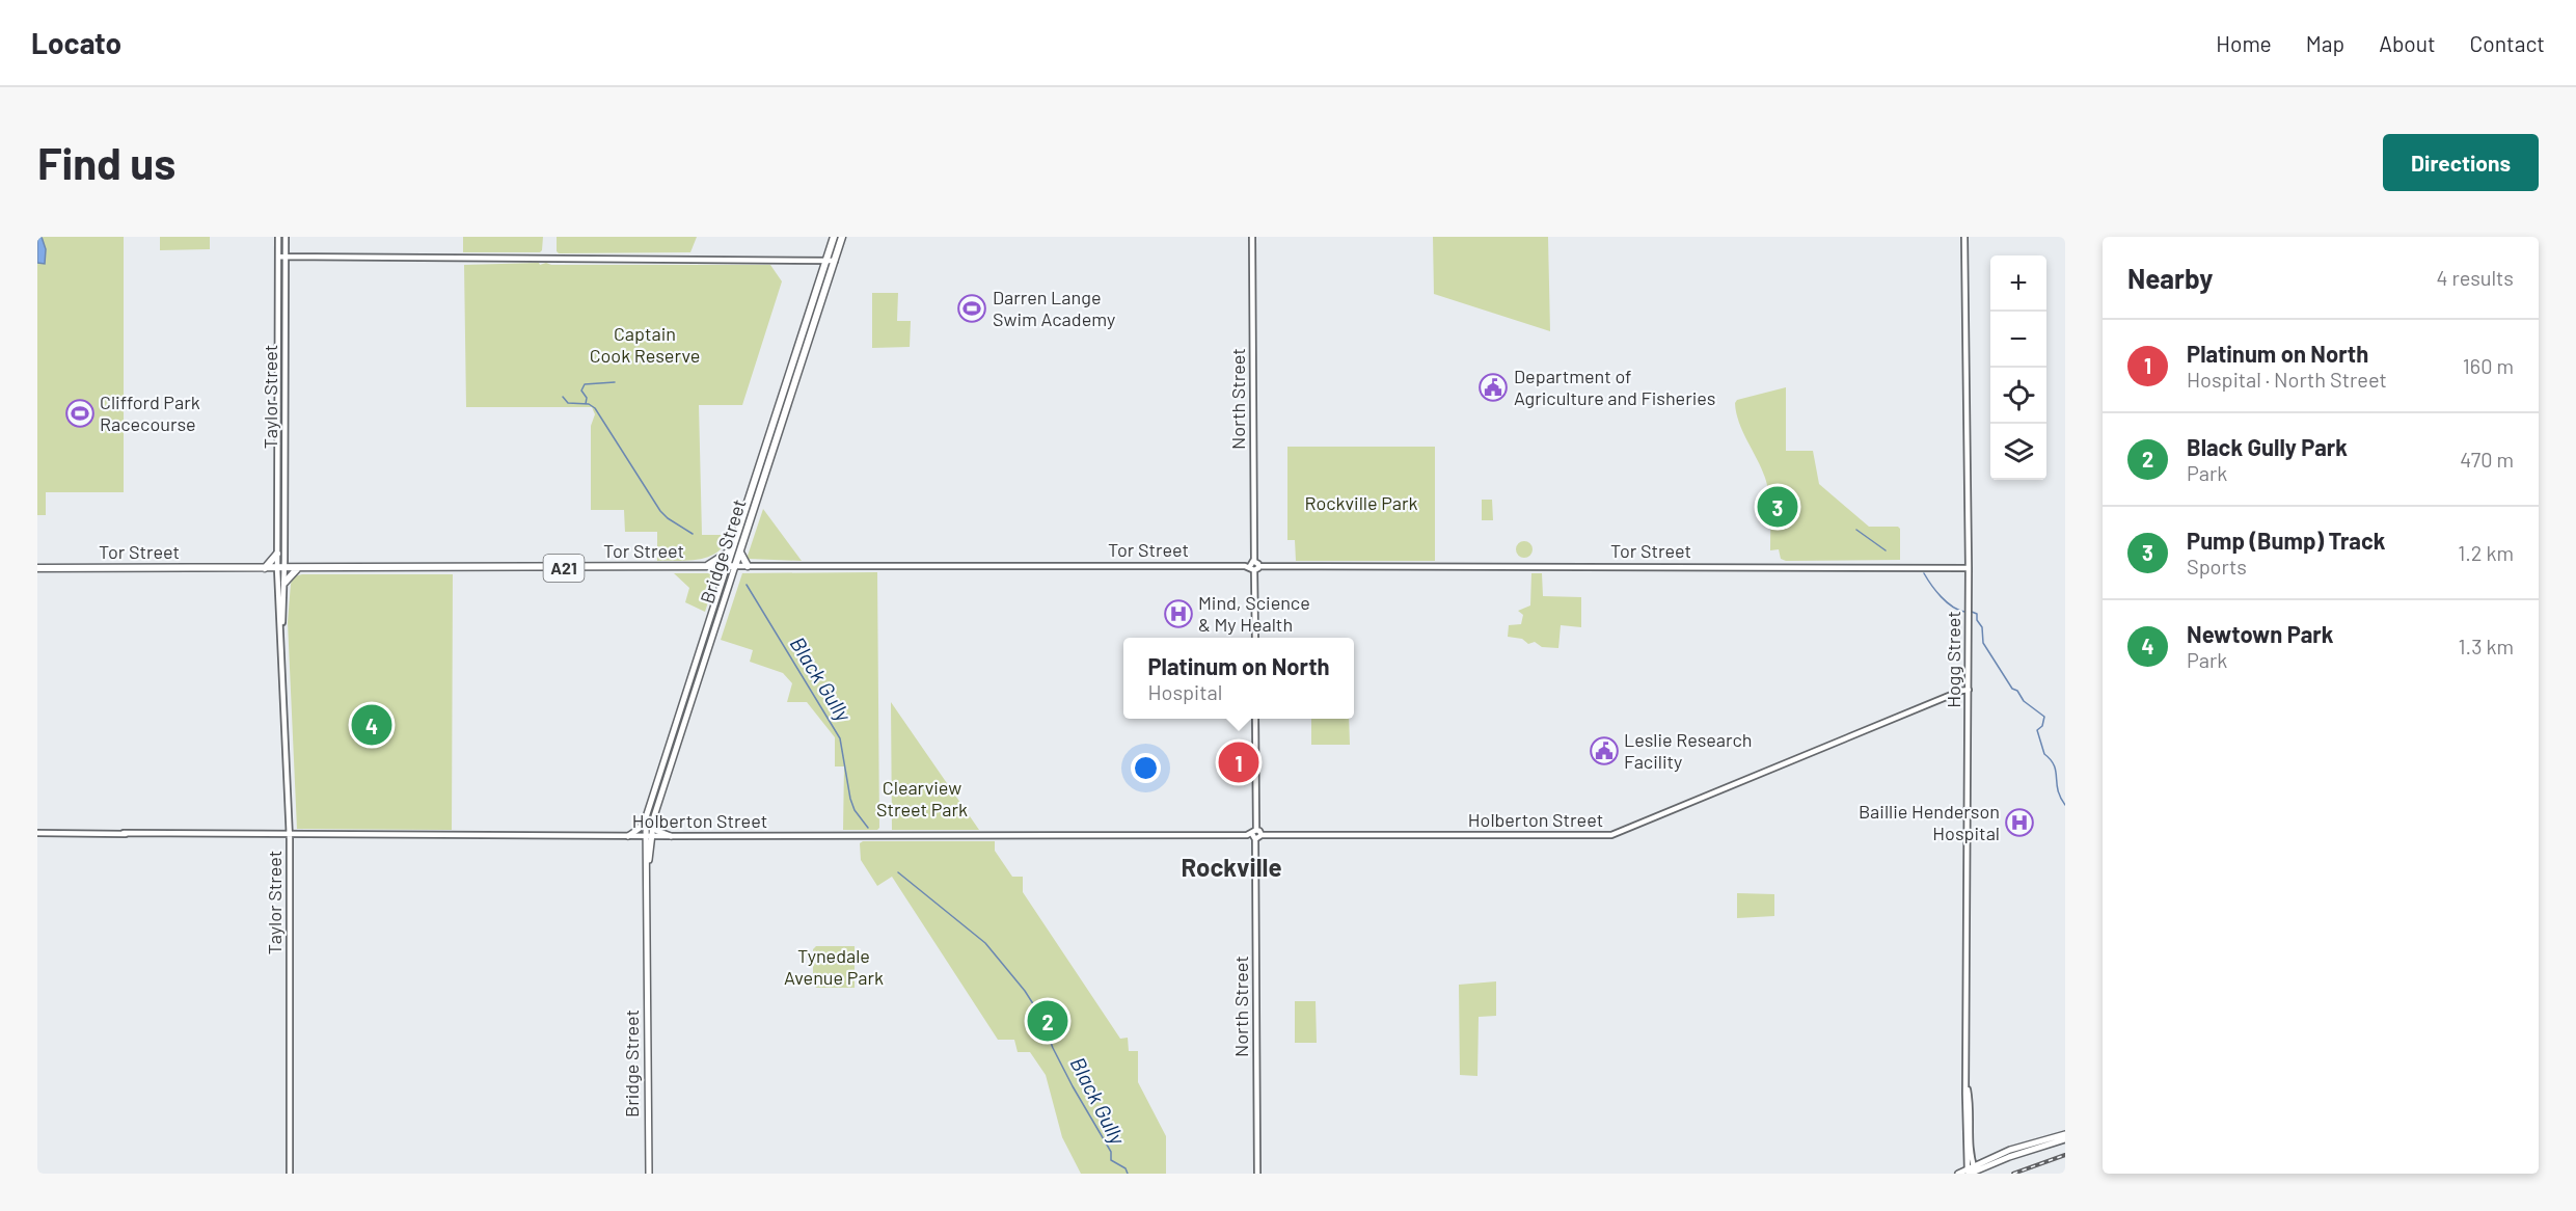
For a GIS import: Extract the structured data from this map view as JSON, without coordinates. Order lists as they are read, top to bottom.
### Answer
{
  "streets": {
    "highway": ["Tor Street", "Bridge Street", "A21"],
    "street": [
      "Taylor Street",
      "North Street",
      "Hogg Street",
      "Holberton Street"
    ]
  },
  "crossings": [
    ["Taylor Street", "Tor Street"],
    ["Taylor Street", "Holberton Street"],
    ["North Street", "Tor Street"],
    ["North Street", "Holberton Street"],
    ["Tor Street", "Bridge Street"],
    ["Tor Street", "Hogg Street"],
    ["Bridge Street", "Holberton Street"],
    ["Hogg Street", "Holberton Street"]
  ],
  "districts": ["Rockville"],
  "water": ["Black Gully"],
  "parks": [
    "Captain Cook Reserve",
    "Rockville Park",
    "Clearview Street Park",
    "Tynedale Avenue Park"
  ],
  "places": {
    "sports": ["Darren Lange Swim Academy", "Clifford Park Racecourse"],
    "public building": ["Department of Agriculture and Fisheries", "Leslie Research Facility"],
    "hospital": ["Mind, Science & My Health", "Baillie Henderson Hospital"]
  },
  "page": {
    "header": "Locato",
    "nav": [
      "Home",
      "Map",
      "About",
      "Contact"
    ],
    "buttons": "Directions",
    "title": "Find us",
    "heading": ["Nearby", "4 results"],
    "map_buttons": ["+", "−"],
    "list": [
      {
        "mark": "1",
        "name": "Platinum on North",
        "note": "Hospital · North Street",
        "value": "160 m"
      },
      {
        "mark": "2",
        "name": "Black Gully Park",
        "note": "Park",
        "value": "470 m"
      },
      {
        "mark": "3",
        "name": "Pump (Bump) Track",
        "note": "Sports",
        "value": "1.2 km"
      },
      {
        "mark": "4",
        "name": "Newtown Park",
        "note": "Park",
        "value": "1.3 km"
      }
    ],
    "pins": [
      "3",
      "4",
      "1",
      "2"
    ],
    "popup": ["Platinum on North", "Hospital"]
  }
}
